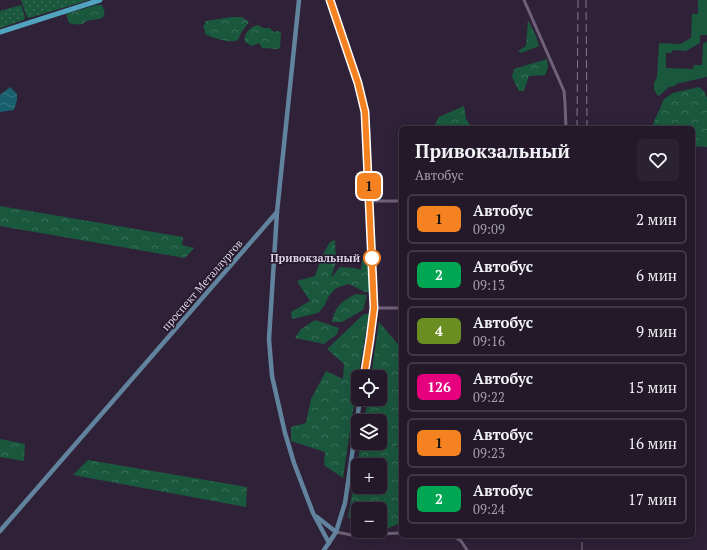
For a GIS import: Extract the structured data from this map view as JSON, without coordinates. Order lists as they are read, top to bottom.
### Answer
{
  "streets": {
    "street": ["проспект Металлургов"]
  },
  "places": ["Привокзальный"],
  "lines": ["bus line 1"],
  "page": {
    "on_map": "1",
    "heading": ["Привокзальный", "Автобус"],
    "list": [
      {
        "mark": "1",
        "name": "Автобус",
        "note": "09:09",
        "value": "2 мин"
      },
      {
        "mark": "2",
        "name": "Автобус",
        "note": "09:13",
        "value": "6 мин"
      },
      {
        "mark": "4",
        "name": "Автобус",
        "note": "09:16",
        "value": "9 мин"
      },
      {
        "mark": "126",
        "name": "Автобус",
        "note": "09:22",
        "value": "15 мин"
      },
      {
        "mark": "1",
        "name": "Автобус",
        "note": "09:23",
        "value": "16 мин"
      },
      {
        "mark": "2",
        "name": "Автобус",
        "note": "09:24",
        "value": "17 мин"
      }
    ],
    "map_buttons": ["+", "−"]
  }
}
